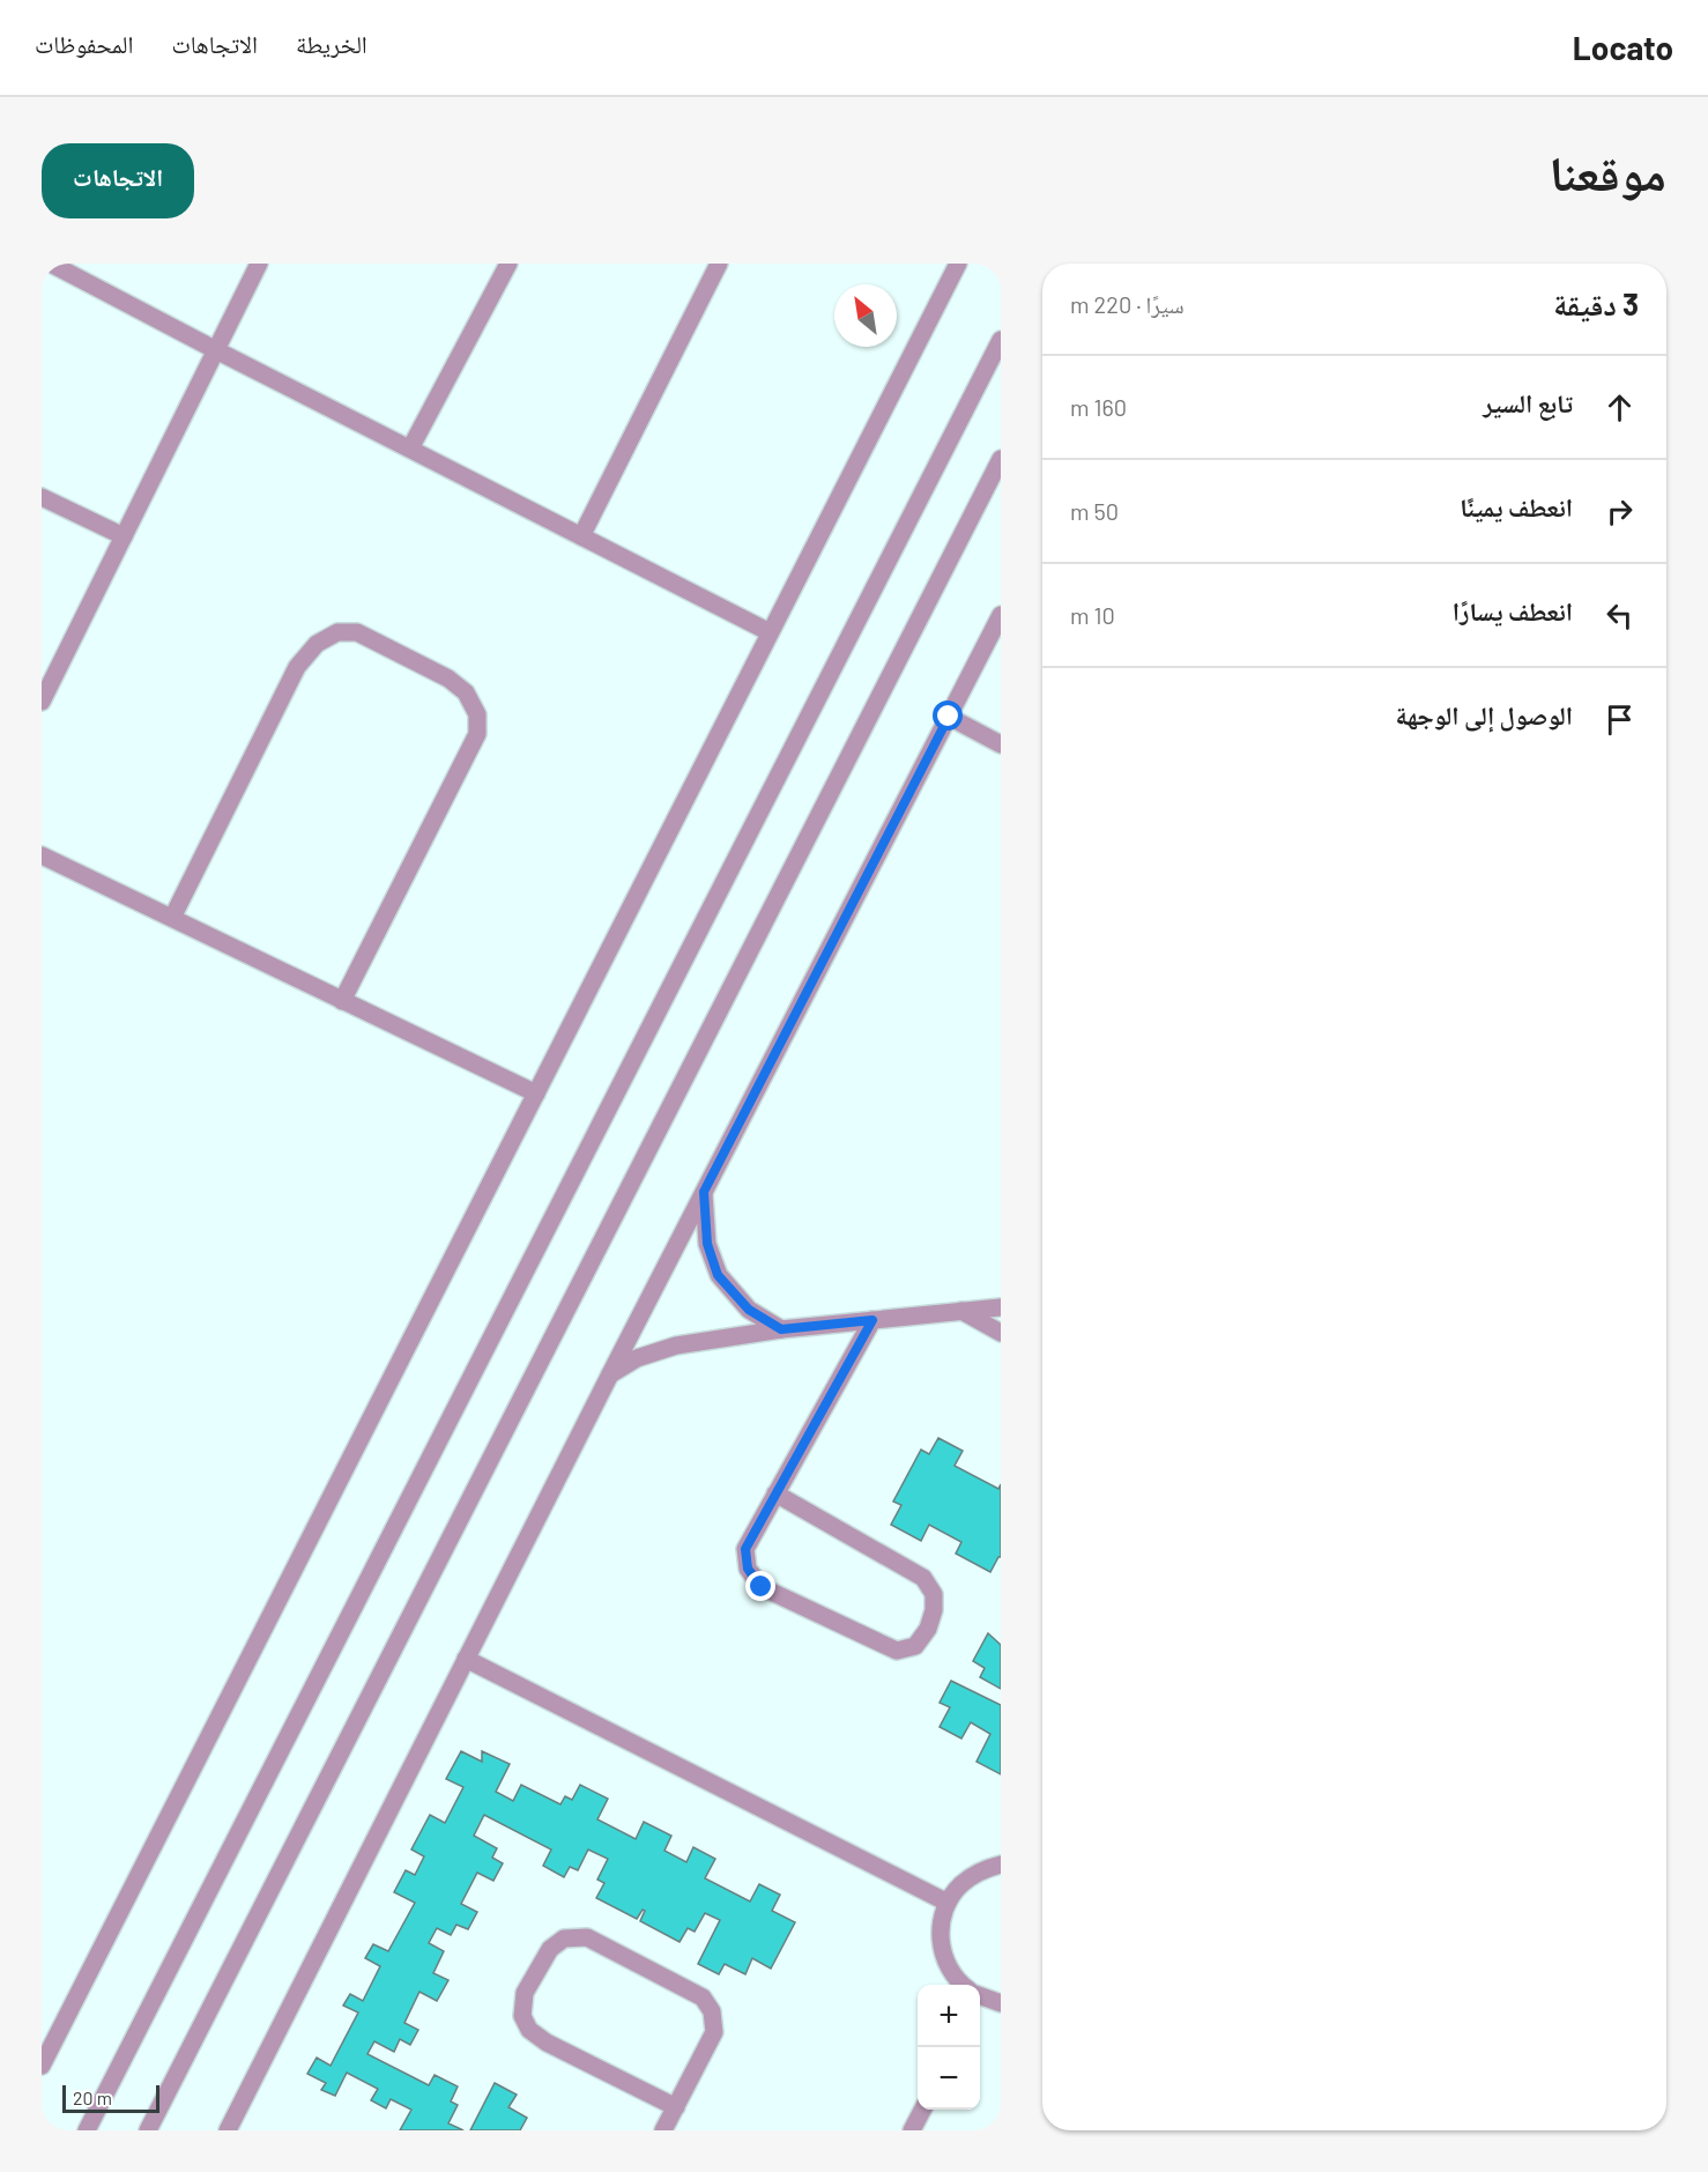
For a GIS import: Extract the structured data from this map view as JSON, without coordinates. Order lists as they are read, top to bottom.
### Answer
{
  "scale_bar": "20 m",
  "north": "top left",
  "page": {
    "header": "Locato",
    "nav": ["الخريطة", "الاتجاهات", "المحفوظات"],
    "title": "موقعنا",
    "buttons": "الاتجاهات",
    "heading": ["3 دقيقة", "سيرًا · 220 m"],
    "list": [
      ["تابع السير", "160 m"],
      ["انعطف يمينًا", "50 m"],
      ["انعطف يسارًا", "10 m"],
      "الوصول إلى الوجهة"
    ],
    "map_buttons": ["+", "−"],
    "scale": "20 m"
  }
}
